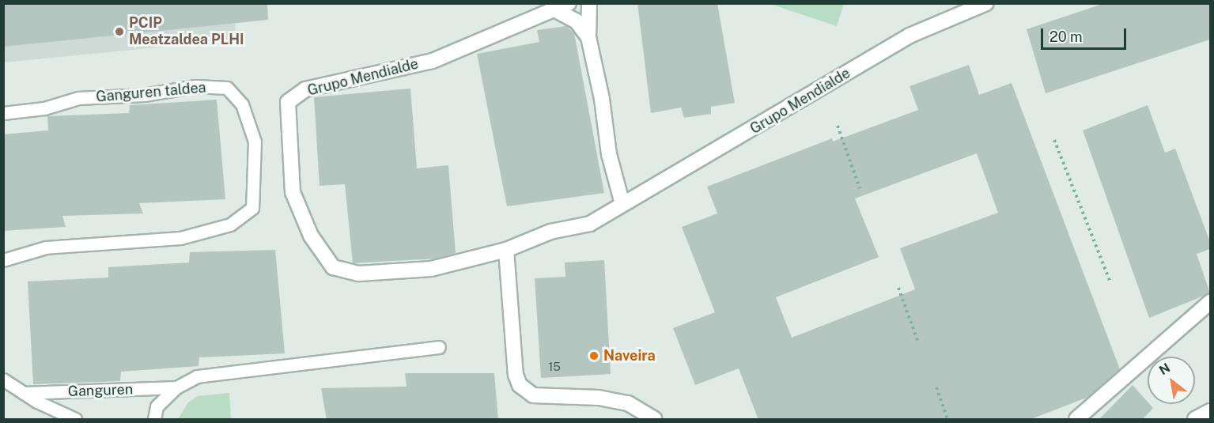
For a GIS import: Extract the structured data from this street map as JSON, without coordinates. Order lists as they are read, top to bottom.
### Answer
{
  "streets": {
    "street": ["Grupo Mendialde"],
    "lane": ["Ganguren taldea", "Ganguren"]
  },
  "places": ["PCIP Meatzaldea PLHI", "Naveira"],
  "house_numbers": ["15"],
  "scale_bar": "20 m",
  "north": "top left"
}
